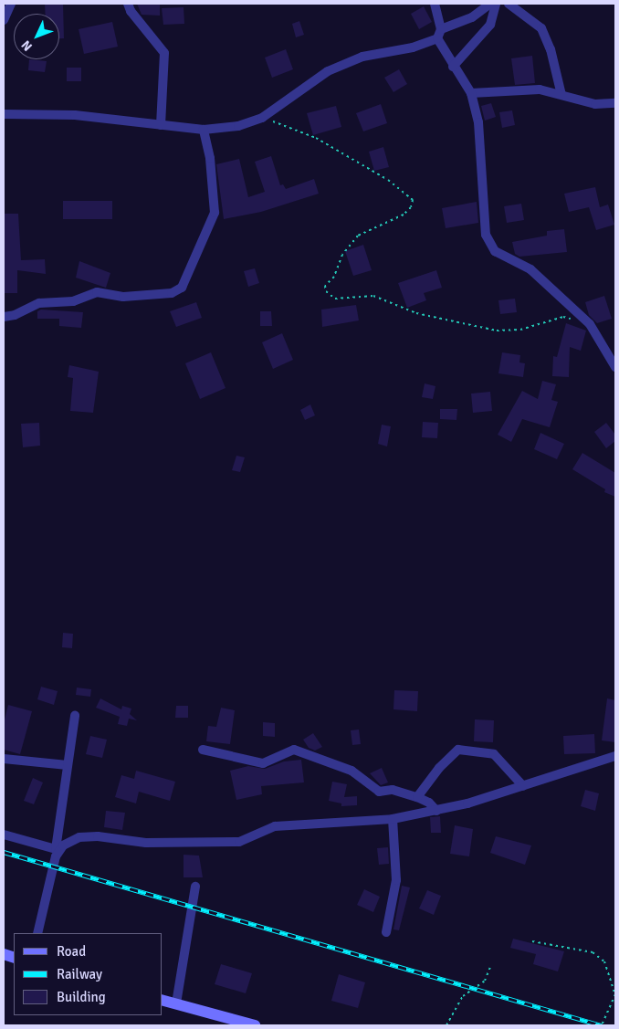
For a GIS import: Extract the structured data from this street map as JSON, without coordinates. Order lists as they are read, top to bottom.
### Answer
{
  "legend": ["Road", "Railway", "Building"],
  "north": "bottom left"
}
